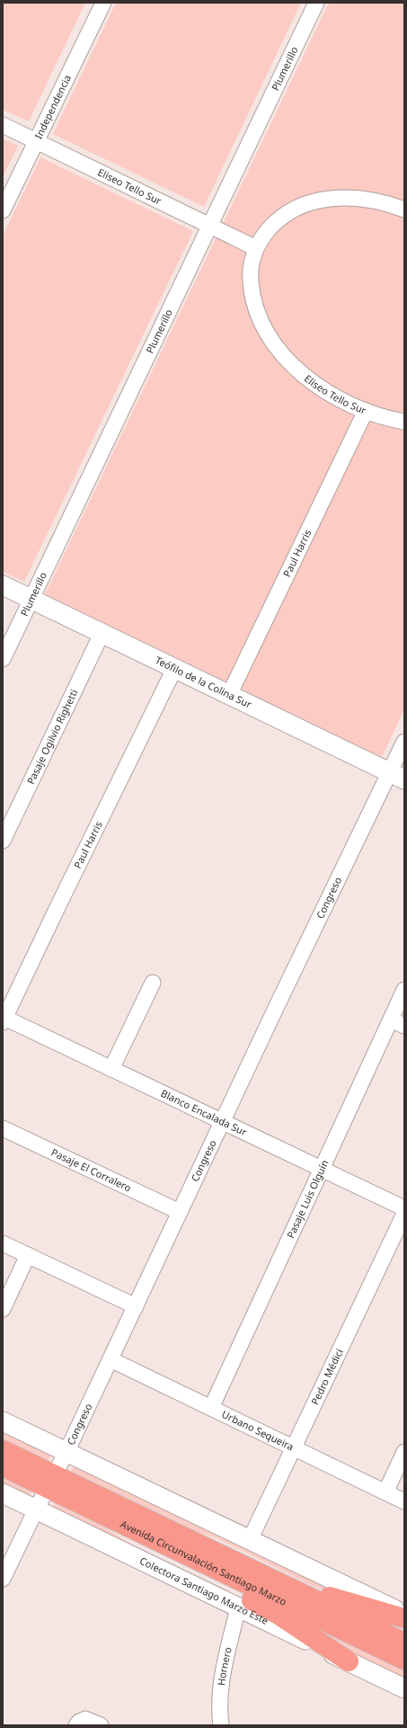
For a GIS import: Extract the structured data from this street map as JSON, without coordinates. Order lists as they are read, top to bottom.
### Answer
{
  "streets": {
    "highway": ["Avenida Circunvalación Santiago Marzo"],
    "street": [
      "Plumerillo",
      "Independencia",
      "Eliseo Tello Sur",
      "Paul Harris",
      "Teófilo de la Colina Sur",
      "Pasaje Ogilvio Righetti",
      "Congreso",
      "Blanco Encalada Sur",
      "Pasaje El Corralero",
      "Pasaje Luis Olguín",
      "Pedro Médici",
      "Urbano Sequeira",
      "Colectora Santiago Marzo Este",
      "Hornero"
    ]
  },
  "crossings": [
    ["Plumerillo", "Eliseo Tello Sur"],
    ["Plumerillo", "Teófilo de la Colina Sur"],
    ["Independencia", "Eliseo Tello Sur"],
    ["Eliseo Tello Sur", "Paul Harris"],
    ["Paul Harris", "Teófilo de la Colina Sur"],
    ["Paul Harris", "Blanco Encalada Sur"],
    ["Teófilo de la Colina Sur", "Pasaje Ogilvio Righetti"],
    ["Teófilo de la Colina Sur", "Congreso"],
    ["Congreso", "Blanco Encalada Sur"],
    ["Congreso", "Pasaje El Corralero"],
    ["Congreso", "Urbano Sequeira"],
    ["Congreso", "Avenida Circunvalación Santiago Marzo"],
    ["Congreso", "Colectora Santiago Marzo Este"],
    ["Blanco Encalada Sur", "Pasaje Luis Olguín"],
    ["Pasaje Luis Olguín", "Urbano Sequeira"],
    ["Pedro Médici", "Urbano Sequeira"],
    ["Colectora Santiago Marzo Este", "Hornero"]
  ]
}
